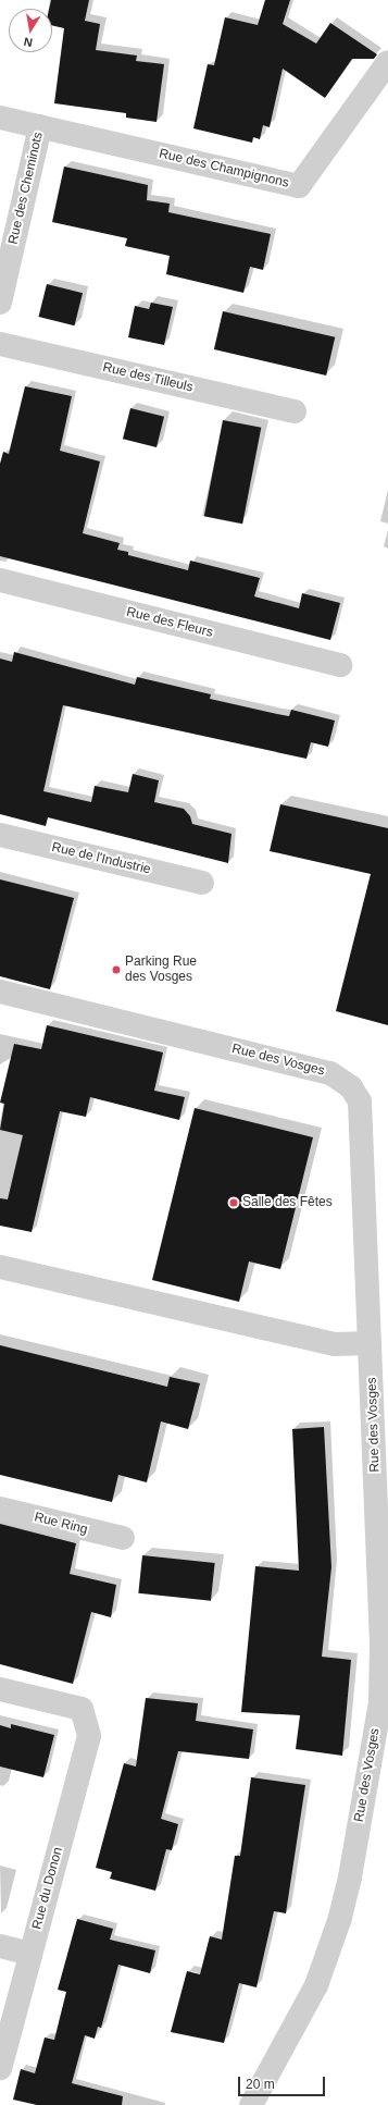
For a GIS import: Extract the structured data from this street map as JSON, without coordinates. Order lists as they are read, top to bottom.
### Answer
{
  "streets": {
    "street": [
      "Rue des Champignons",
      "Rue des Cheminots",
      "Rue des Tilleuls",
      "Rue des Fleurs",
      "Rue de l'Industrie",
      "Rue des Vosges",
      "Rue Ring",
      "Rue du Donon"
    ]
  },
  "crossings": [
    ["Rue des Champignons", "Rue des Cheminots"]
  ],
  "places": ["Parking Rue des Vosges", "Salle des Fêtes"],
  "scale_bar": "20 m",
  "north": "bottom"
}
